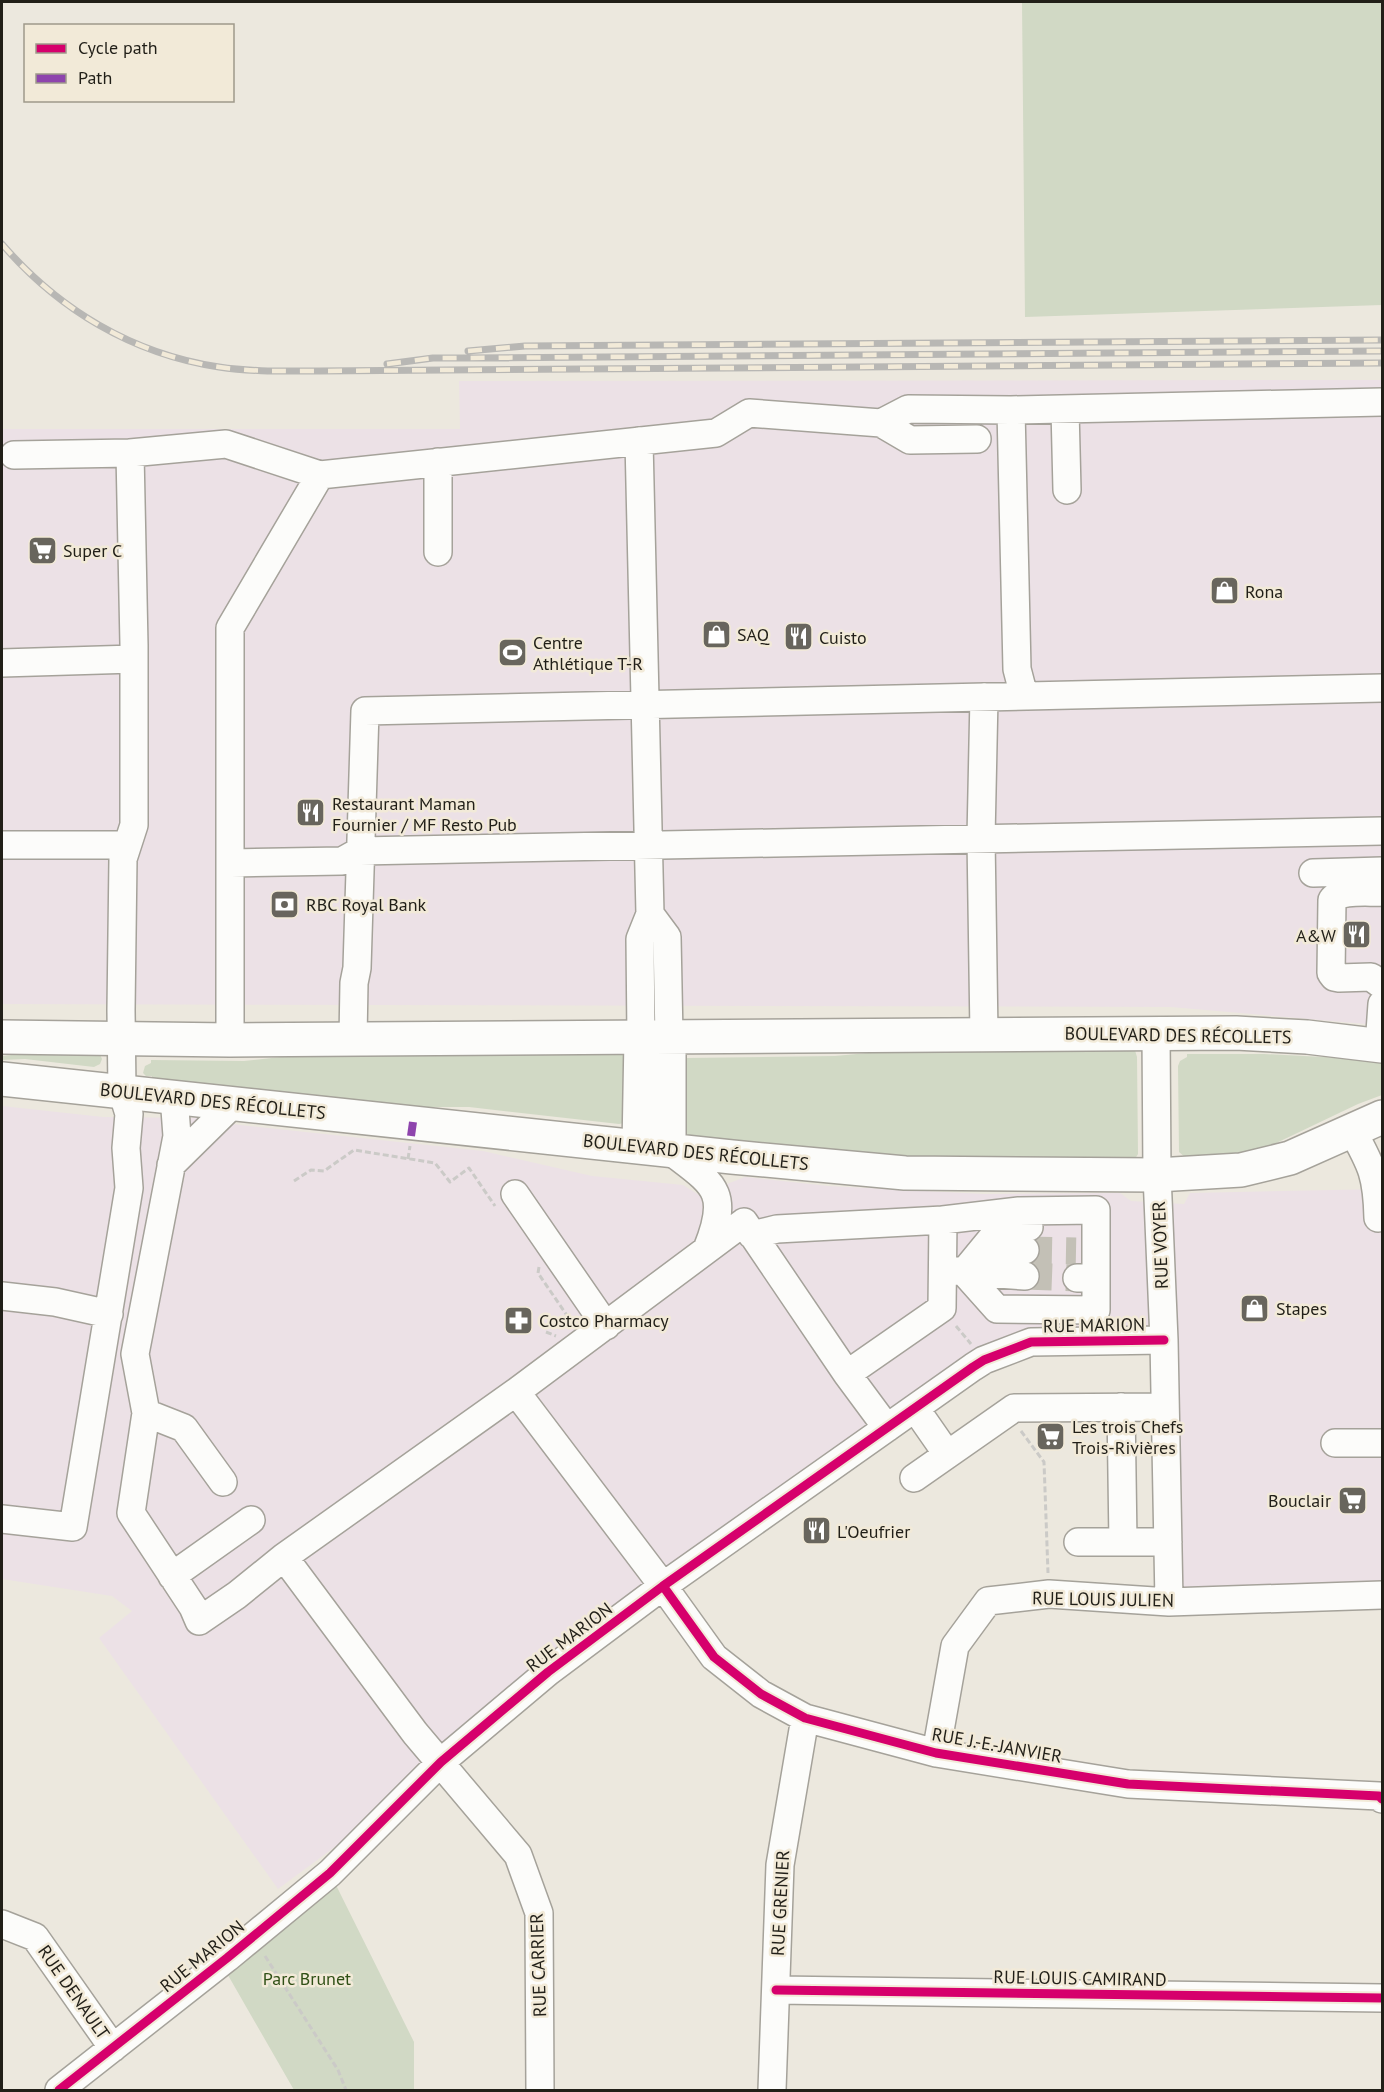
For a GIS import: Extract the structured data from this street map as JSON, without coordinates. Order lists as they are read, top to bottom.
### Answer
{
  "streets": {
    "main road": ["BOULEVARD DES RÉCOLLETS"],
    "street": [
      "RUE VOYER",
      "RUE MARION",
      "RUE LOUIS JULIEN",
      "RUE J.-E.-JANVIER",
      "RUE GRENIER",
      "RUE CARRIER",
      "RUE LOUIS CAMIRAND",
      "RUE DENAULT"
    ]
  },
  "crossings": [
    ["BOULEVARD DES RÉCOLLETS", "RUE VOYER"],
    ["RUE VOYER", "RUE MARION"],
    ["RUE VOYER", "RUE LOUIS JULIEN"],
    ["RUE MARION", "RUE J.-E.-JANVIER"],
    ["RUE MARION", "RUE CARRIER"],
    ["RUE MARION", "RUE DENAULT"],
    ["RUE LOUIS JULIEN", "RUE J.-E.-JANVIER"],
    ["RUE J.-E.-JANVIER", "RUE GRENIER"],
    ["RUE GRENIER", "RUE LOUIS CAMIRAND"]
  ],
  "parks": ["Parc Brunet"],
  "places": {
    "supermarket": ["Super C", "Les trois Chefs Trois-Rivières", "Bouclair"],
    "shop": ["Rona", "SAQ", "Stapes"],
    "restaurant": [
      "Cuisto",
      "Restaurant Maman Fournier / MF Resto Pub",
      "A&W",
      "L'Oeufrier"
    ],
    "sports": ["Centre Athlétique T-R"],
    "bank": ["RBC Royal Bank"],
    "pharmacy": ["Costco Pharmacy"]
  },
  "legend": ["Cycle path", "Path"]
}
